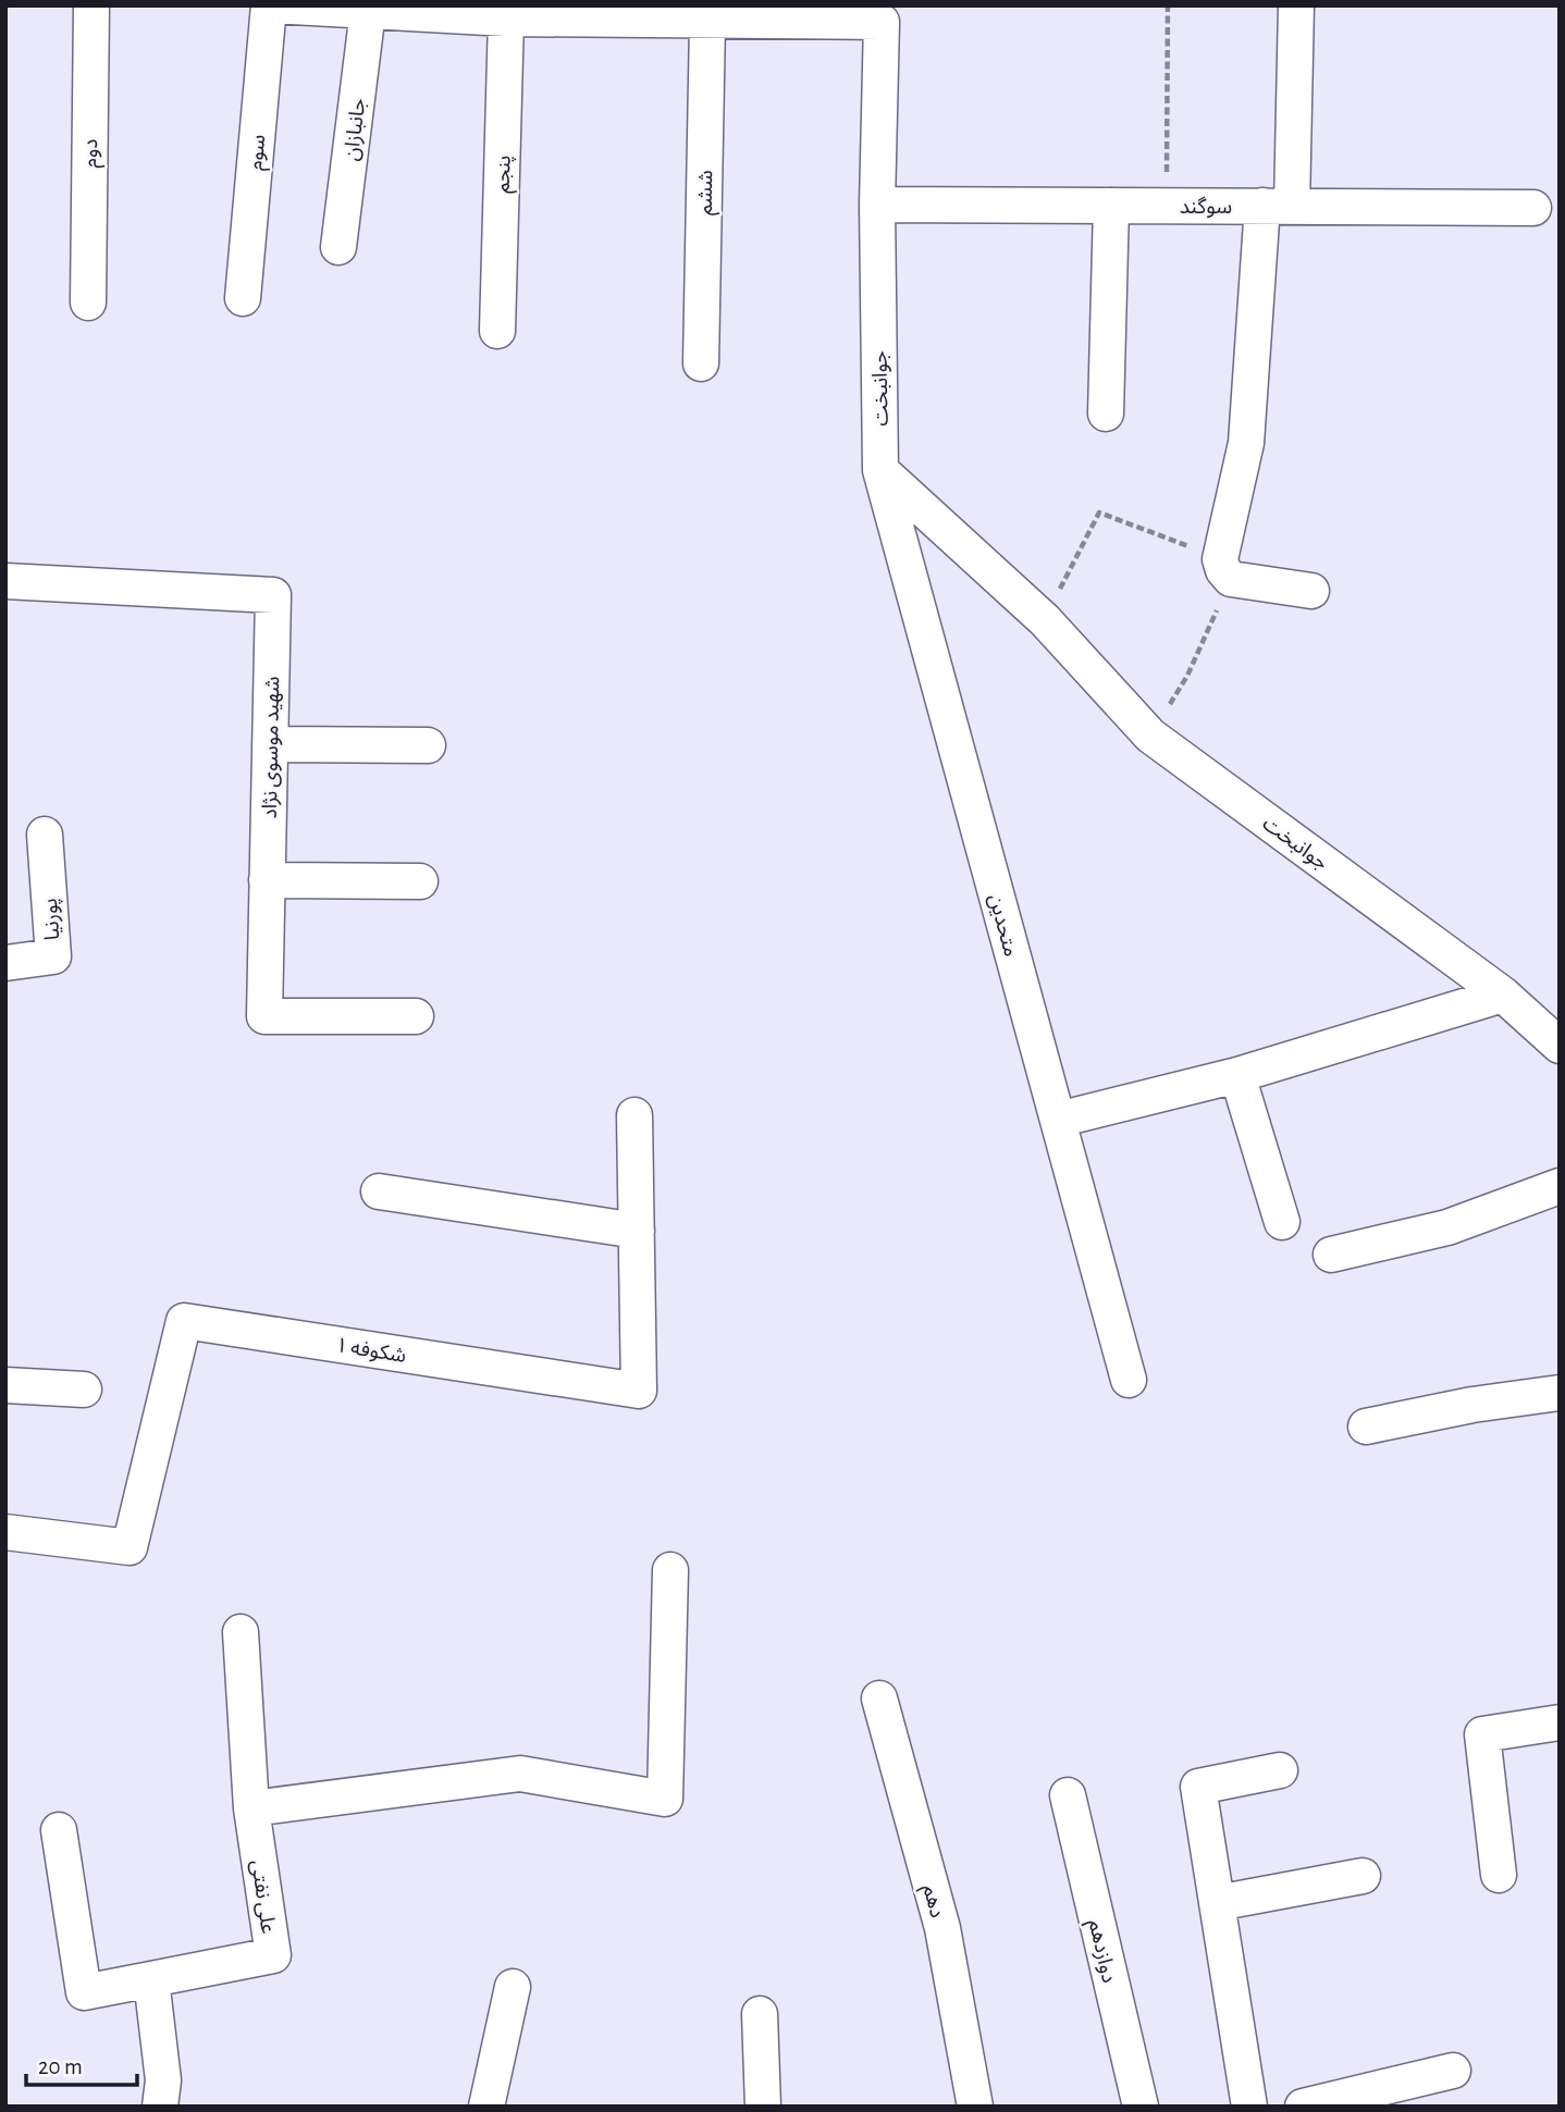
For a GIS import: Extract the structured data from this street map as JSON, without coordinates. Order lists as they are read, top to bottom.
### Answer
{
  "streets": {
    "street": [
      "جانبازان",
      "سوم",
      "دوم",
      "پنجم",
      "ششم",
      "سوگند",
      "جوانبخت",
      "شهید موسوی نژاد",
      "پورنیا",
      "متحدین",
      "شکوفه ۱",
      "علی نفتی",
      "دهم",
      "دوازدهم"
    ]
  },
  "crossings": [
    ["جانبازان", "جوانبخت"],
    ["پنجم", "جوانبخت"],
    ["ششم", "جوانبخت"],
    ["سوگند", "جوانبخت"],
    ["جوانبخت", "متحدین"]
  ],
  "scale_bar": "20 m"
}
